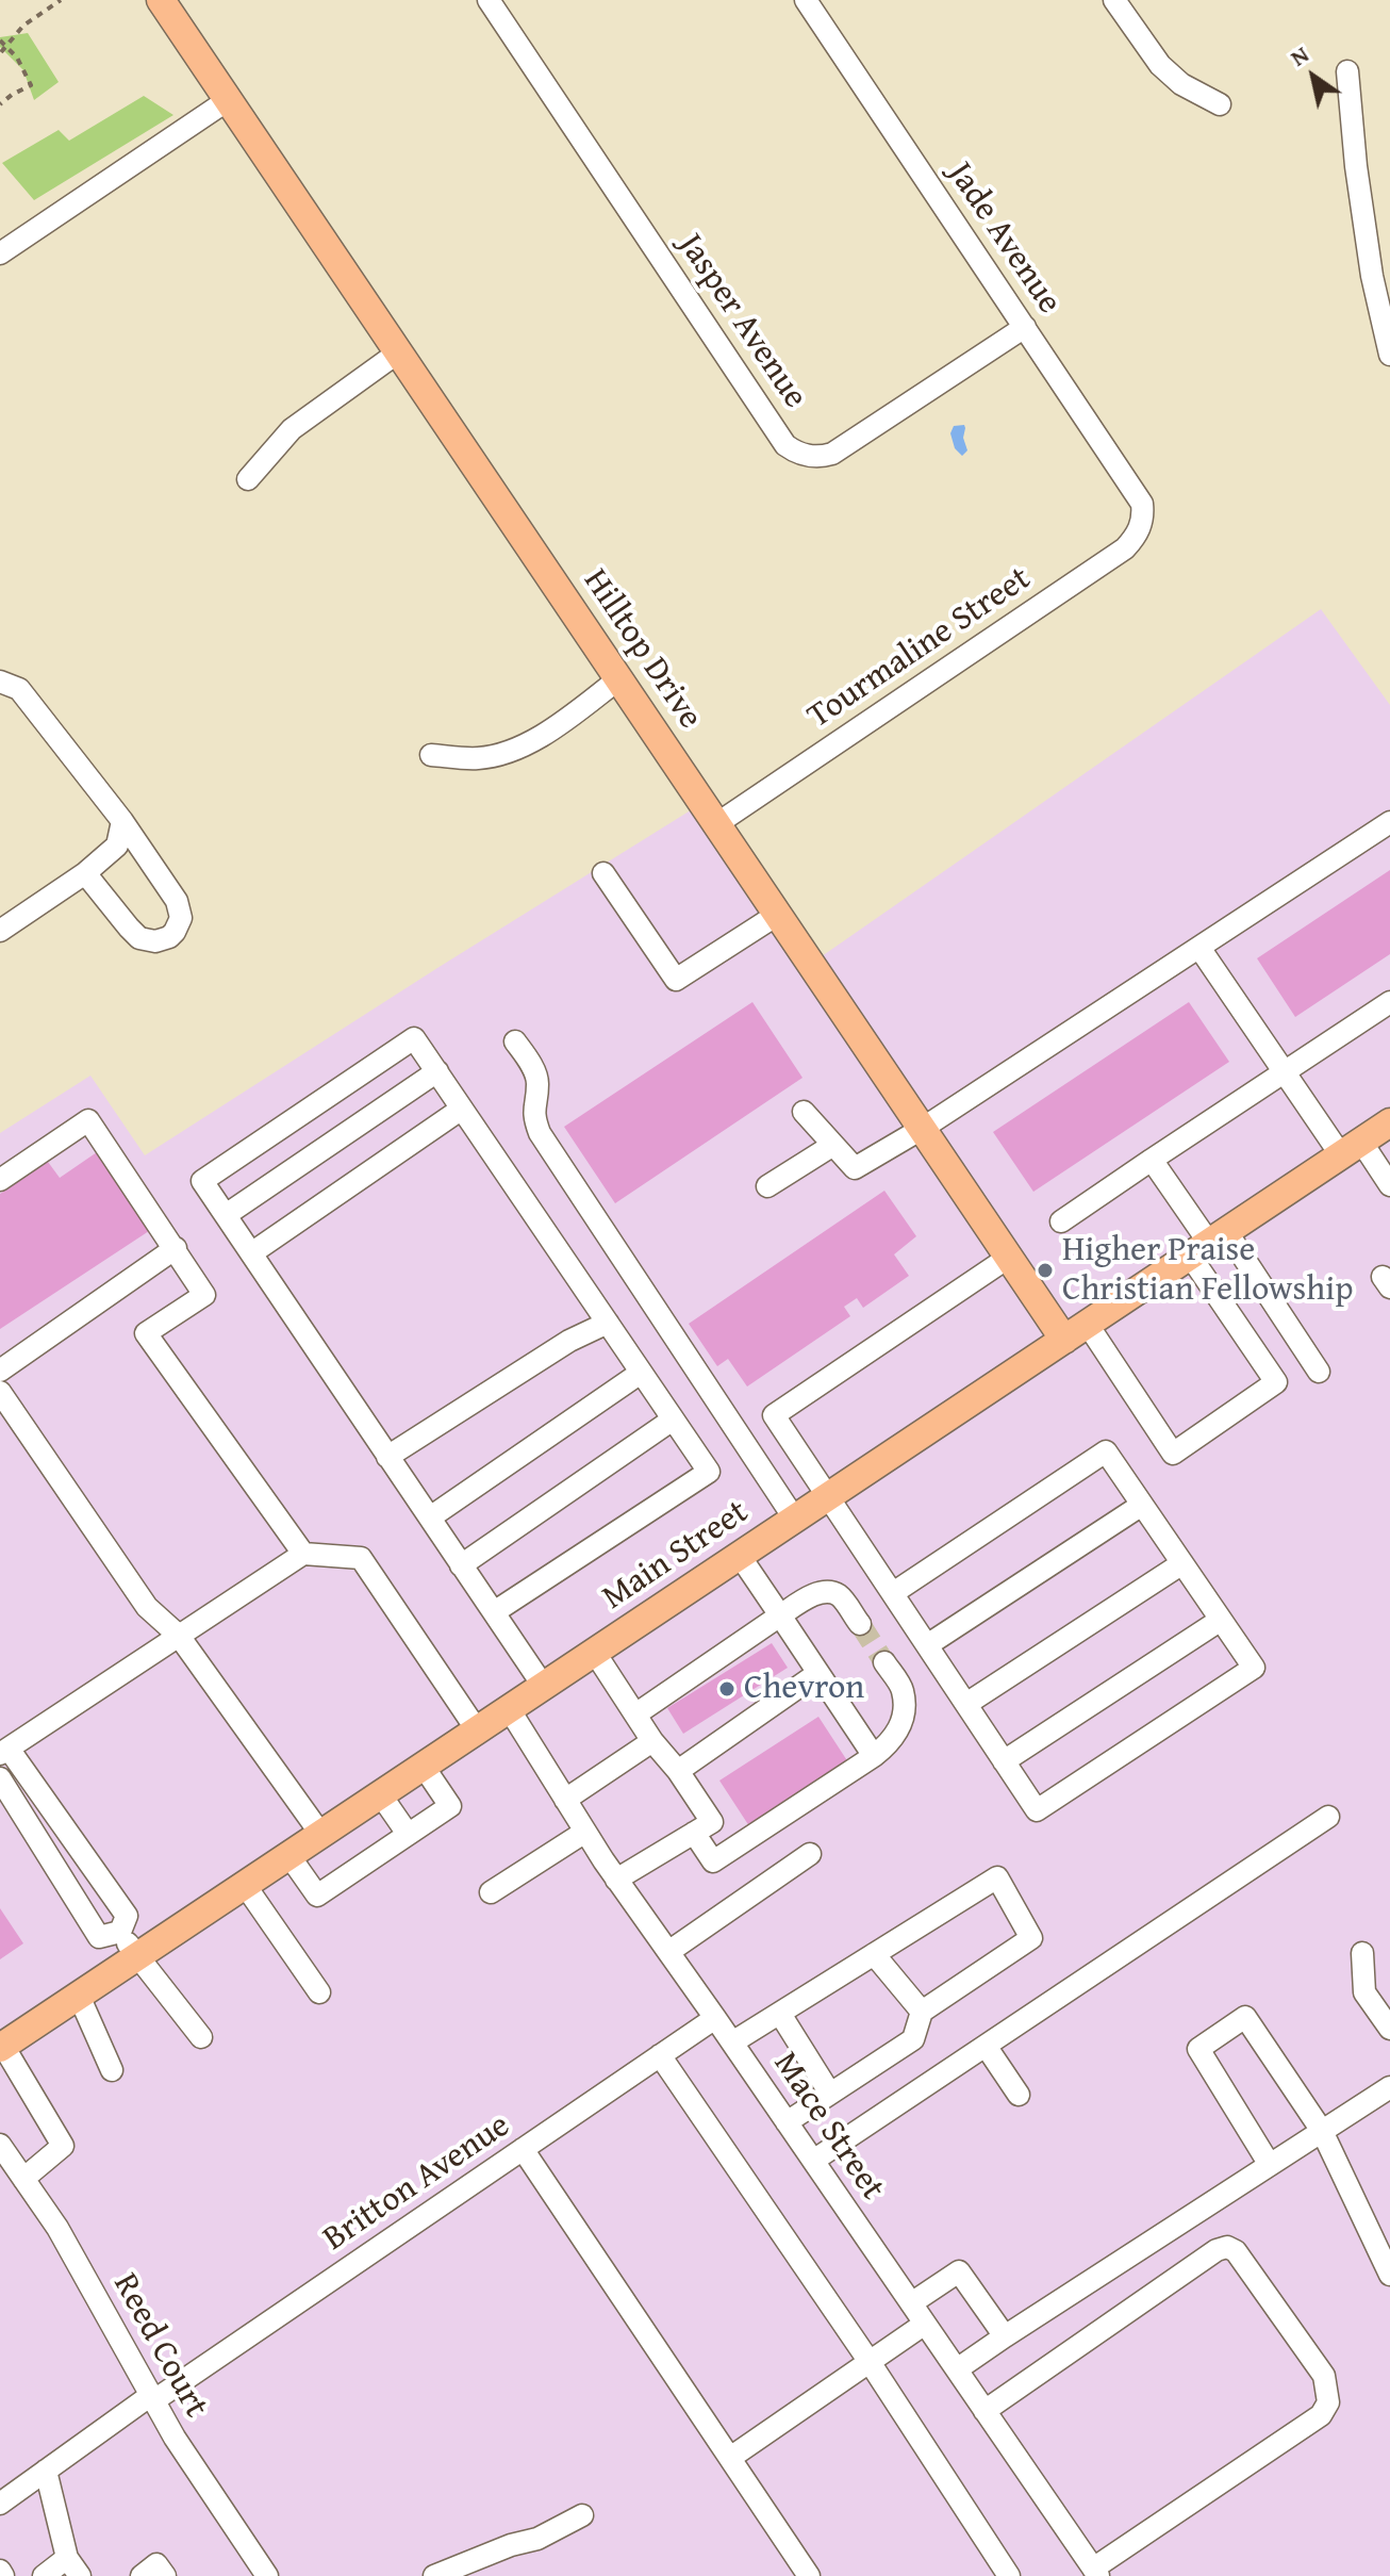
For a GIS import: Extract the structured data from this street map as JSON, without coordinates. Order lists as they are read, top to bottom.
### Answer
{
  "streets": {
    "main road": ["Hilltop Drive", "Main Street"],
    "street": [
      "Jade Avenue",
      "Jasper Avenue",
      "Tourmaline Street",
      "Mace Street",
      "Britton Avenue",
      "Reed Court"
    ]
  },
  "crossings": [
    ["Jade Avenue", "Jasper Avenue"],
    ["Jade Avenue", "Tourmaline Street"],
    ["Tourmaline Street", "Hilltop Drive"],
    ["Hilltop Drive", "Main Street"],
    ["Main Street", "Mace Street"],
    ["Mace Street", "Britton Avenue"],
    ["Britton Avenue", "Reed Court"]
  ],
  "places": ["Higher Praise Christian Fellowship", "Chevron"],
  "north": "top left"
}
